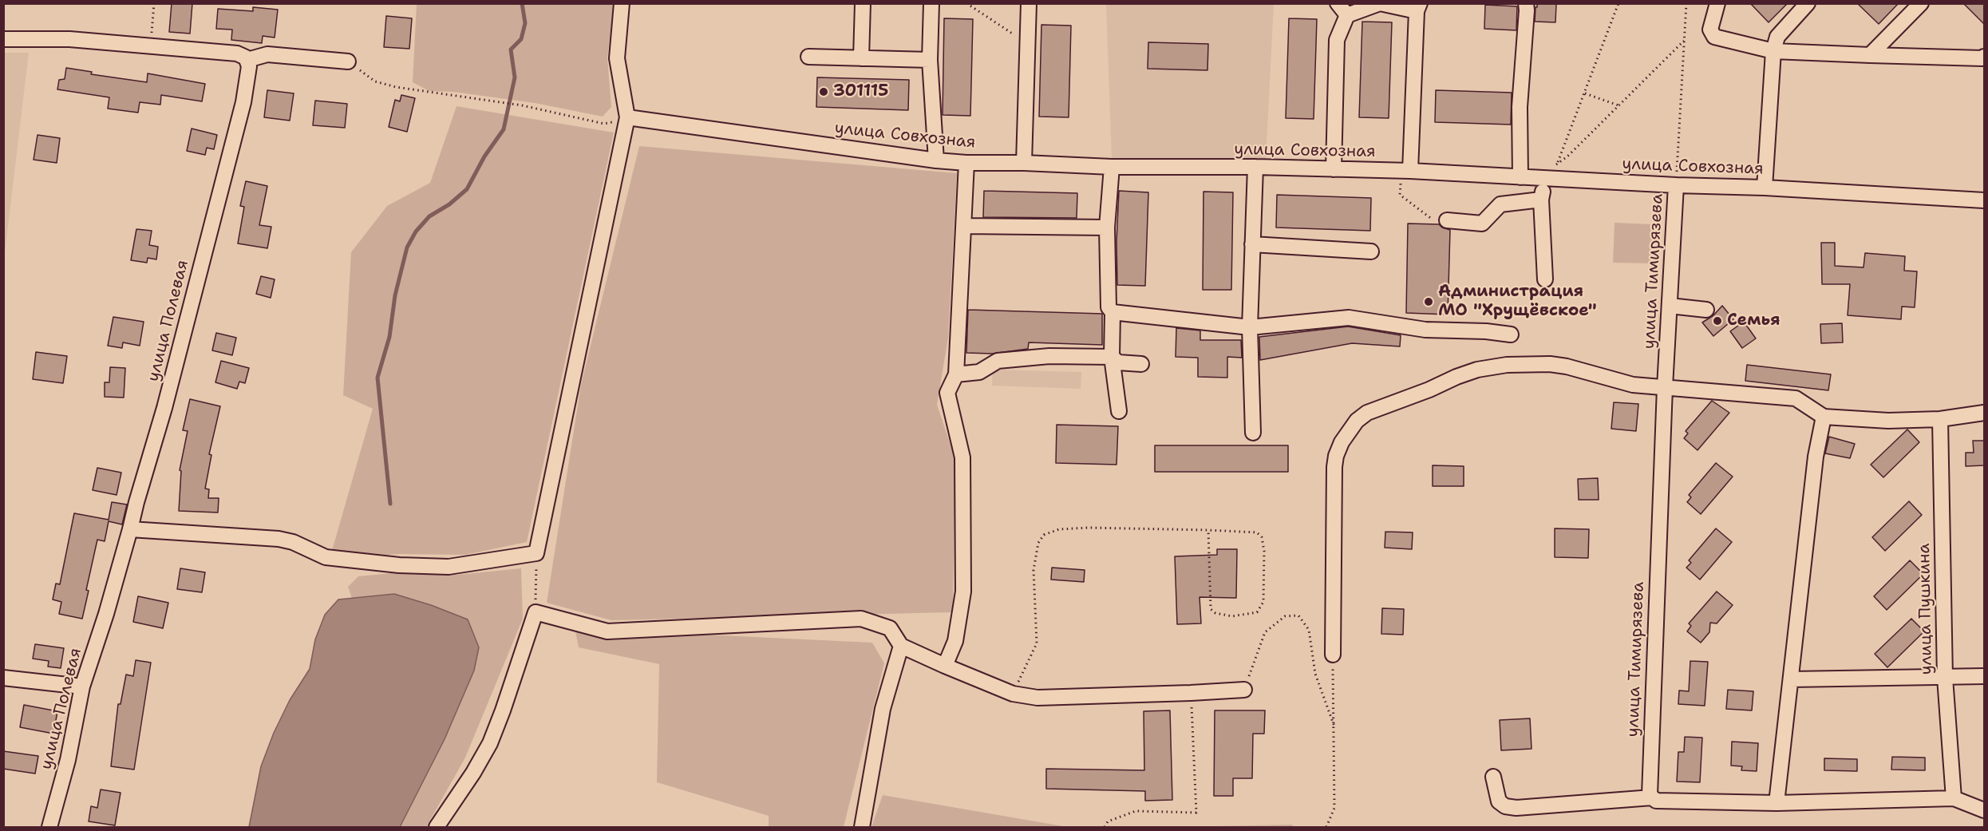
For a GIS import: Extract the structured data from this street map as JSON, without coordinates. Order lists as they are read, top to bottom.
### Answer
{
  "streets": {
    "street": [
      "улица Совхозная",
      "улица Тимирязева",
      "улица Полевая",
      "улица Пушкина"
    ]
  },
  "crossings": [
    ["улица Совхозная", "улица Тимирязева"]
  ],
  "places": ["301115", "Администрация МО \"Хрущёвское\"", "Семья"]
}
